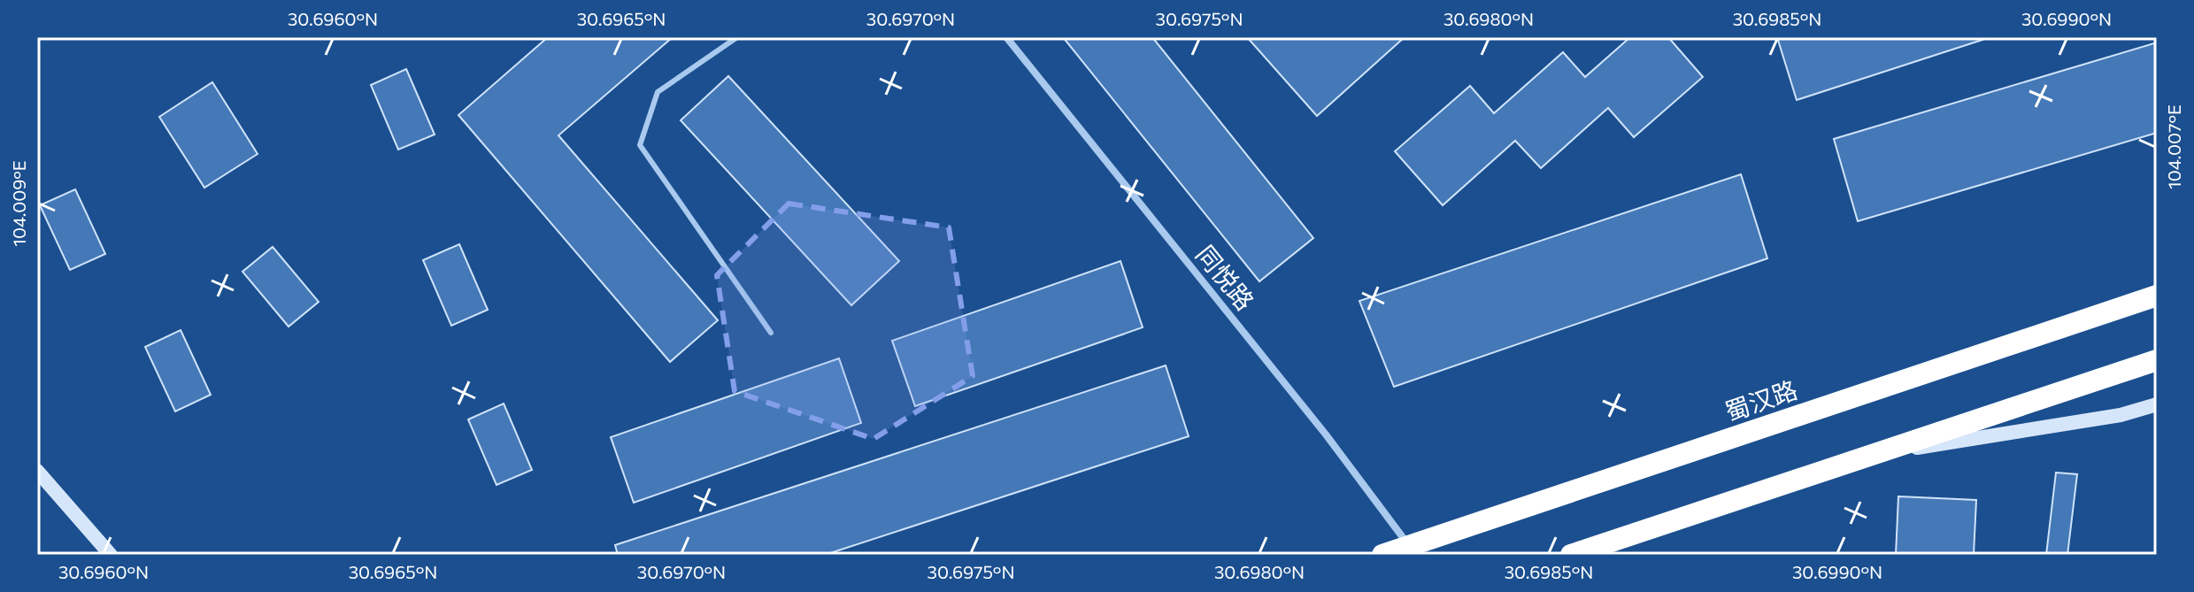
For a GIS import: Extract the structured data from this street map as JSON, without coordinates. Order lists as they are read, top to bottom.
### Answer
{
  "streets": {
    "highway": ["蜀汉路"],
    "street": ["同悦路"]
  },
  "crossings": [
    ["同悦路", "蜀汉路"]
  ],
  "coordinates": [
    "30.6960°N",
    "30.6965°N",
    "30.6970°N",
    "30.6975°N",
    "30.6980°N",
    "30.6985°N",
    "30.6990°N",
    "104.007°E",
    "104.009°E"
  ]
}
